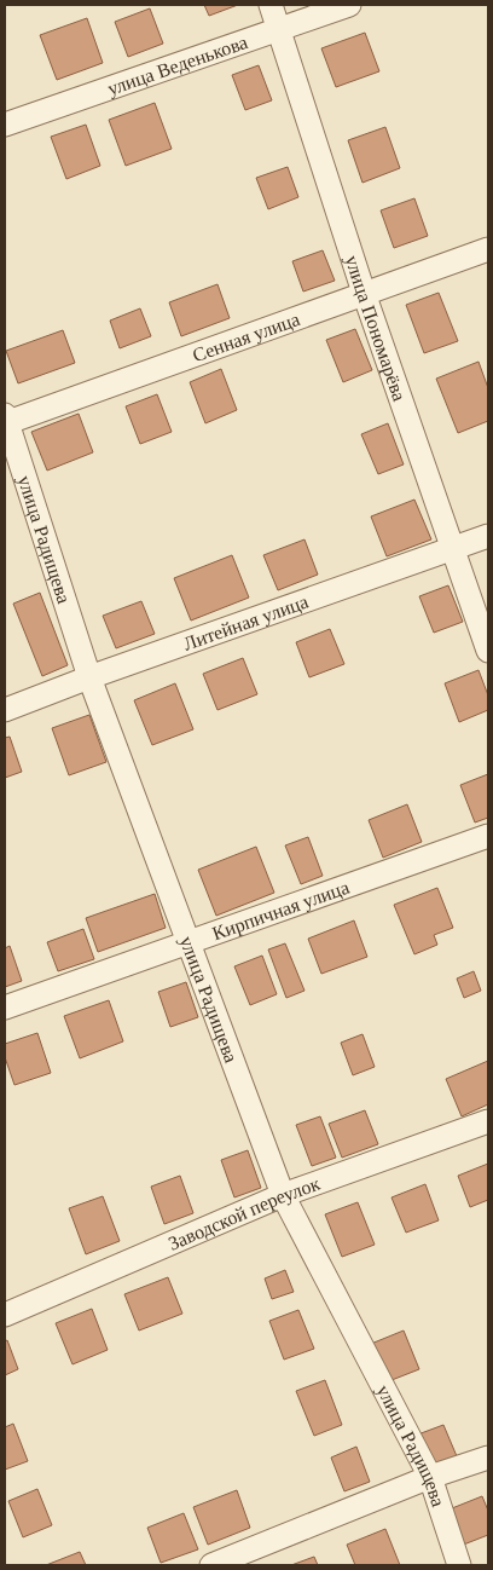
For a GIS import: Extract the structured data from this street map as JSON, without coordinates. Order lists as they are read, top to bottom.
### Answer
{
  "streets": {
    "street": [
      "улица Веденькова",
      "улица Пономарёва",
      "Сенная улица",
      "улица Радищева",
      "Литейная улица",
      "Кирпичная улица",
      "Заводской переулок"
    ]
  },
  "crossings": [
    ["улица Веденькова", "улица Пономарёва"],
    ["улица Пономарёва", "Сенная улица"],
    ["улица Пономарёва", "Литейная улица"],
    ["Сенная улица", "улица Радищева"],
    ["улица Радищева", "Литейная улица"],
    ["улица Радищева", "Кирпичная улица"],
    ["улица Радищева", "Заводской переулок"]
  ]
}
